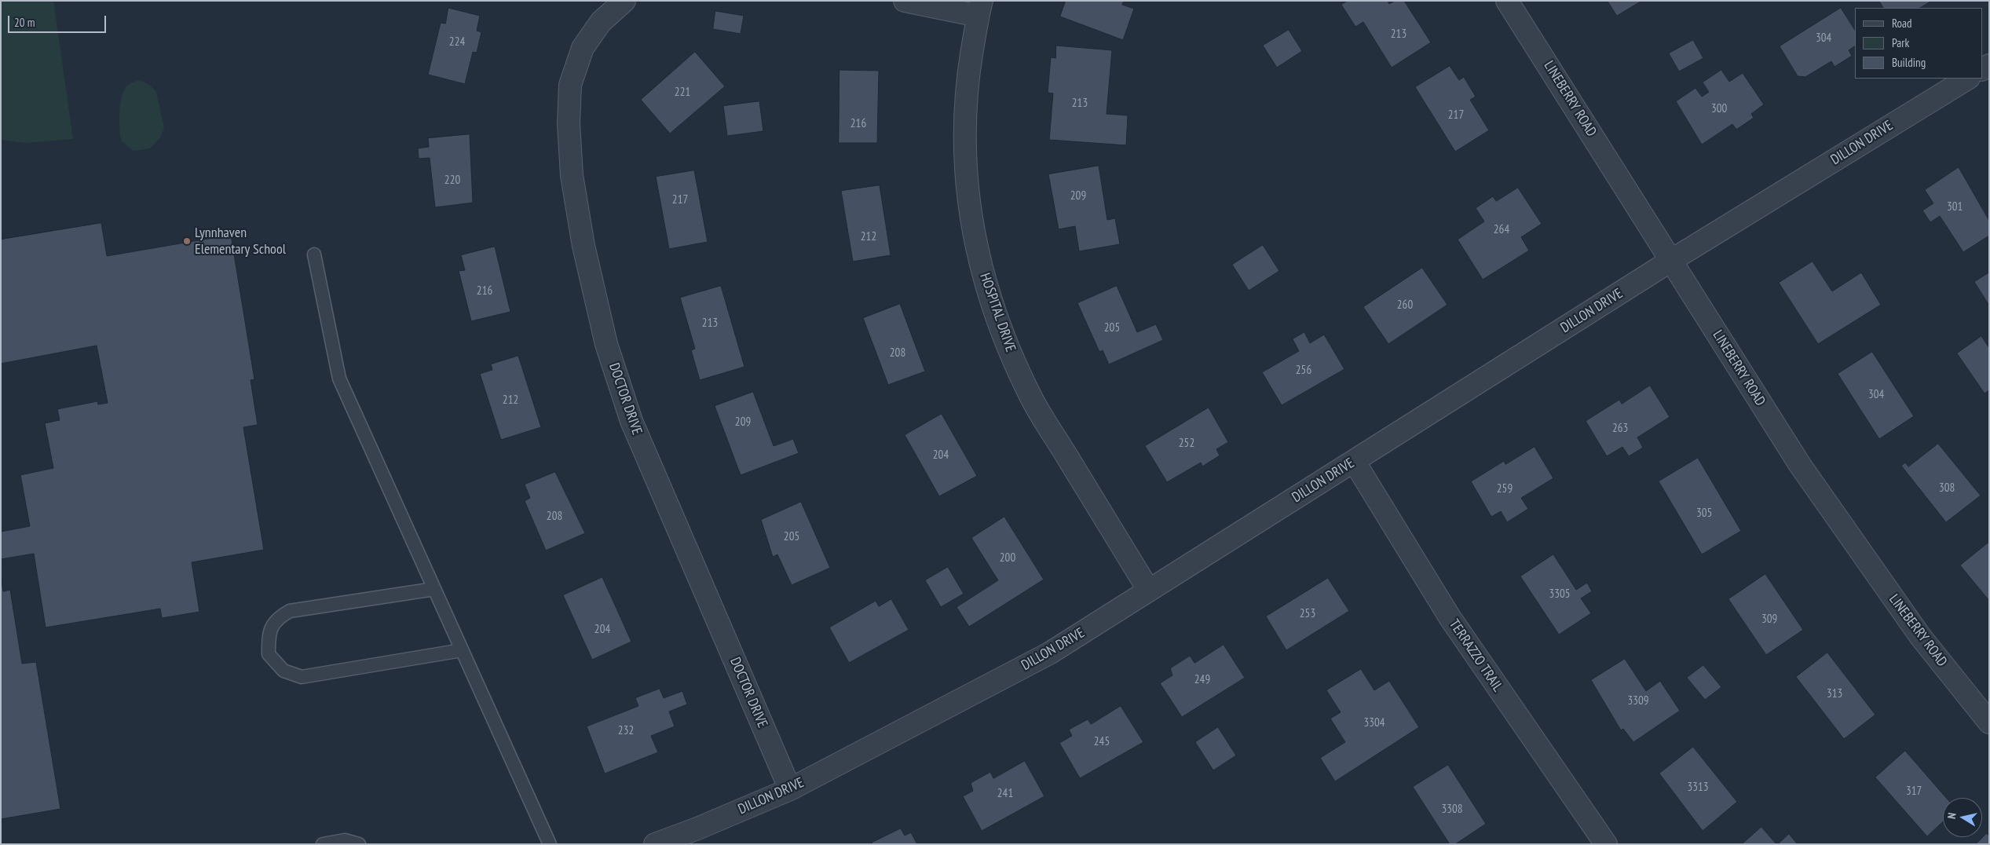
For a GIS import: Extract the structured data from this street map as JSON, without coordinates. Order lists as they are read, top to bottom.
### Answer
{
  "streets": {
    "street": [
      "LINEBERRY ROAD",
      "DILLON DRIVE",
      "HOSPITAL DRIVE",
      "DOCTOR DRIVE",
      "TERRAZZO TRAIL"
    ]
  },
  "crossings": [
    ["LINEBERRY ROAD", "DILLON DRIVE"],
    ["DILLON DRIVE", "HOSPITAL DRIVE"],
    ["DILLON DRIVE", "DOCTOR DRIVE"],
    ["DILLON DRIVE", "TERRAZZO TRAIL"]
  ],
  "places": ["Lynnhaven Elementary School"],
  "house_numbers": [
    "213",
    "304",
    "224",
    "221",
    "213",
    "300",
    "217",
    "216",
    "220",
    "209",
    "217",
    "301",
    "264",
    "212",
    "216",
    "260",
    "213",
    "205",
    "208",
    "256",
    "304",
    "212",
    "209",
    "263",
    "252",
    "204",
    "308",
    "259",
    "305",
    "208",
    "205",
    "200",
    "3305",
    "253",
    "309",
    "204",
    "249",
    "313",
    "3309",
    "3304",
    "232",
    "245",
    "3313",
    "317",
    "241",
    "3308"
  ],
  "legend": ["Road", "Park", "Building"],
  "scale_bar": "20 m",
  "north": "left"
}
